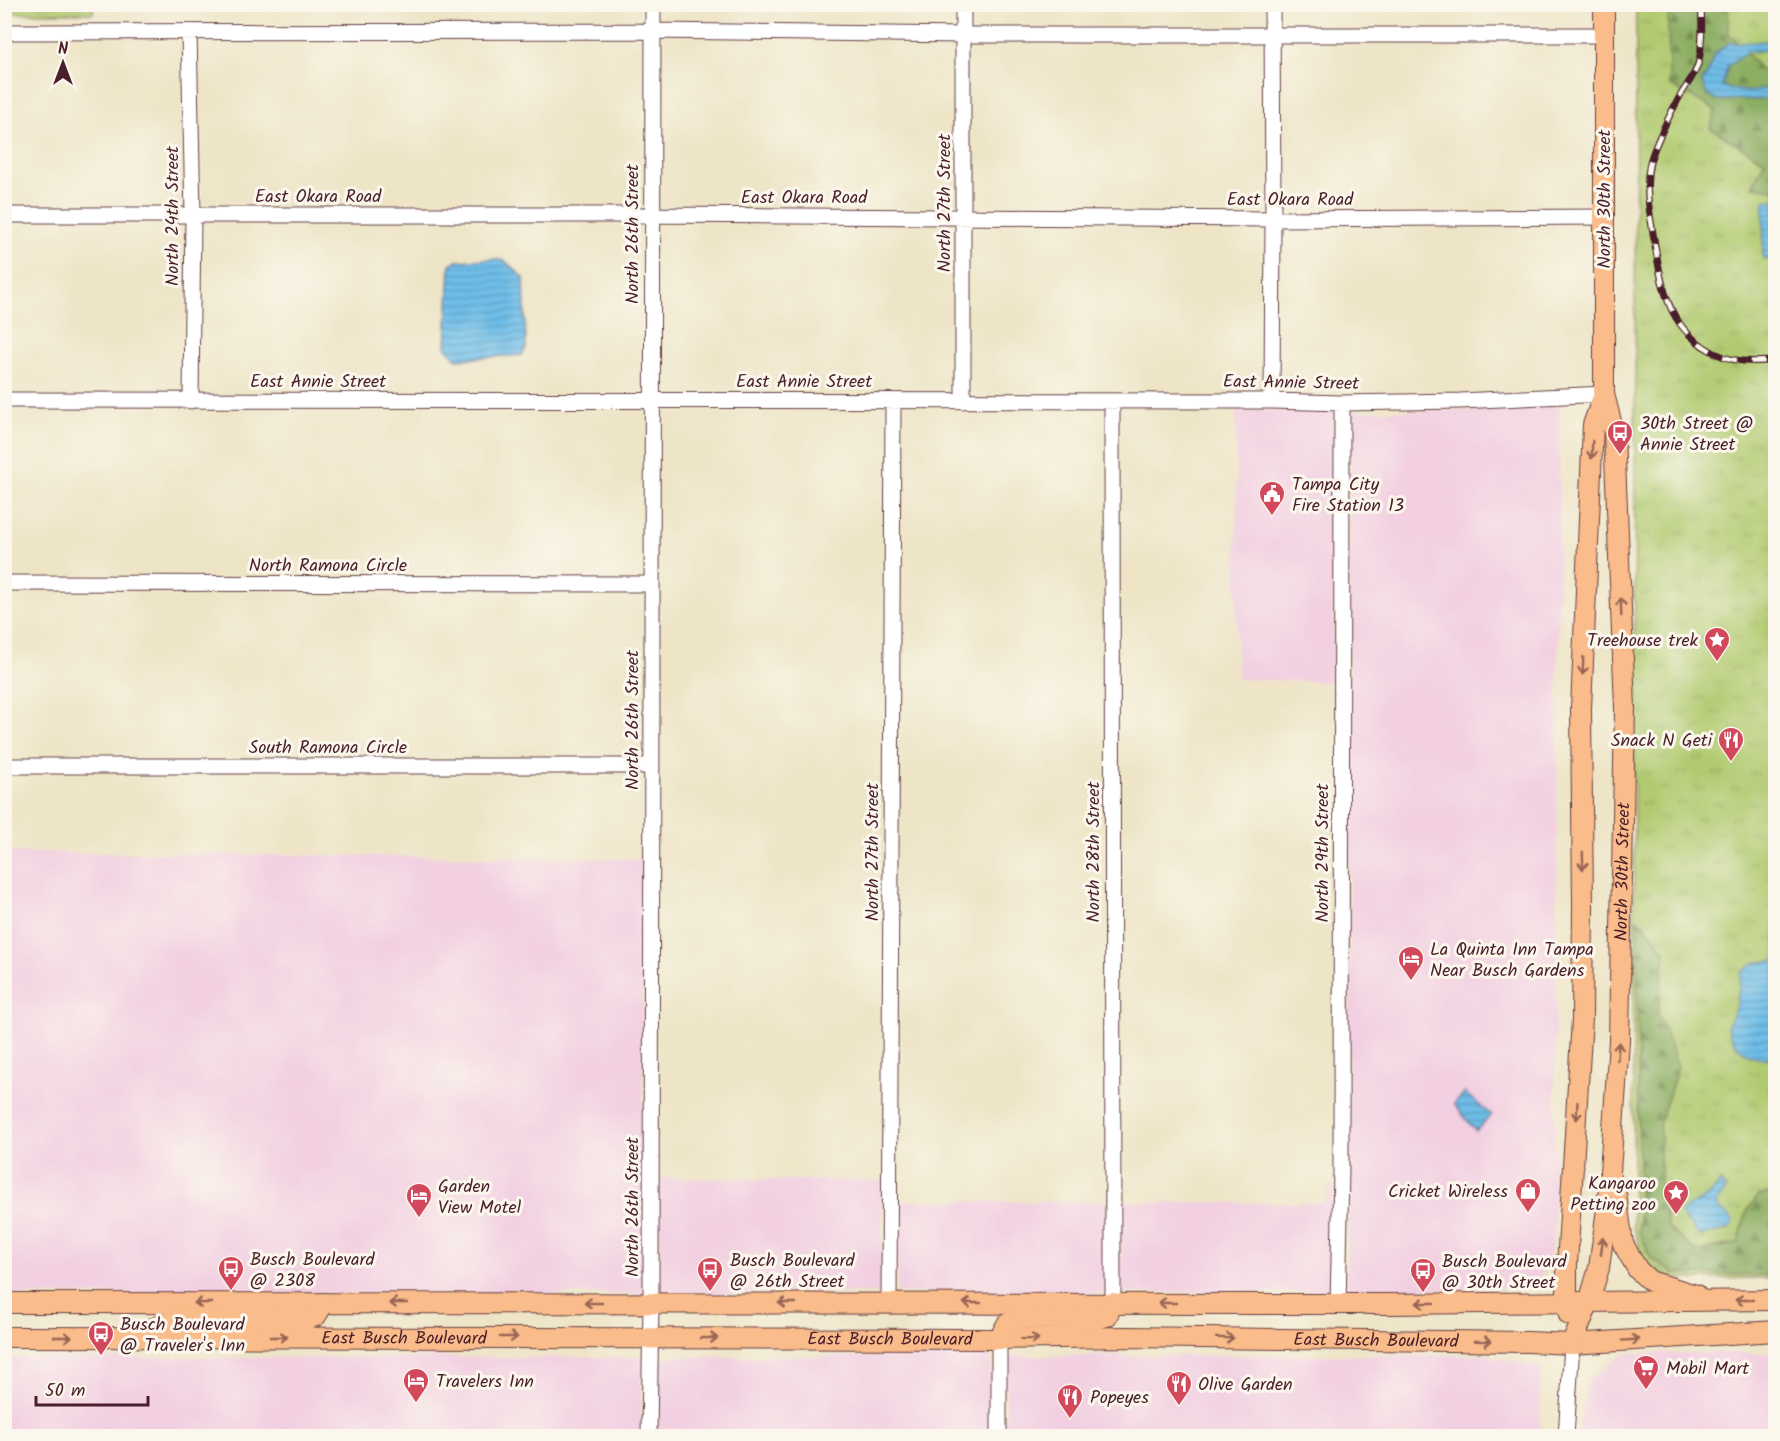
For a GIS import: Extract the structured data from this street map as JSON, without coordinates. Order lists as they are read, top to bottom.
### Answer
{
  "streets": {
    "main road": ["North 30th Street", "East Busch Boulevard"],
    "street": [
      "East Okara Road",
      "North 27th Street",
      "North 24th Street",
      "North 26th Street",
      "East Annie Street",
      "North Ramona Circle",
      "South Ramona Circle",
      "North 28th Street",
      "North 29th Street"
    ]
  },
  "crossings": [
    ["East Okara Road", "North 30th Street"],
    ["East Okara Road", "North 27th Street"],
    ["East Okara Road", "North 24th Street"],
    ["East Okara Road", "North 26th Street"],
    ["North 30th Street", "East Annie Street"],
    ["North 30th Street", "East Busch Boulevard"],
    ["North 27th Street", "East Annie Street"],
    ["North 27th Street", "East Busch Boulevard"],
    ["North 24th Street", "East Annie Street"],
    ["North 26th Street", "East Annie Street"],
    ["North 26th Street", "North Ramona Circle"],
    ["North 26th Street", "South Ramona Circle"],
    ["North 26th Street", "East Busch Boulevard"],
    ["East Annie Street", "North 28th Street"],
    ["East Annie Street", "North 29th Street"],
    ["North 28th Street", "East Busch Boulevard"],
    ["North 29th Street", "East Busch Boulevard"]
  ],
  "places": {
    "bus stop": [
      "30th Street @ Annie Street",
      "Busch Boulevard @ 2308",
      "Busch Boulevard @ 26th Street",
      "Busch Boulevard @ 30th Street",
      "Busch Boulevard @ Traveler's Inn"
    ],
    "public building": ["Tampa City Fire Station 13"],
    "place": ["Treehouse trek", "Kangaroo Petting zoo"],
    "restaurant": ["Snack N Geti", "Olive Garden", "Popeyes"],
    "hotel": ["La Quinta Inn Tampa Near Busch Gardens", "Garden View Motel", "Travelers Inn"],
    "shop": ["Cricket Wireless"],
    "supermarket": ["Mobil Mart"]
  },
  "scale_bar": "50 m",
  "north": "top"
}
